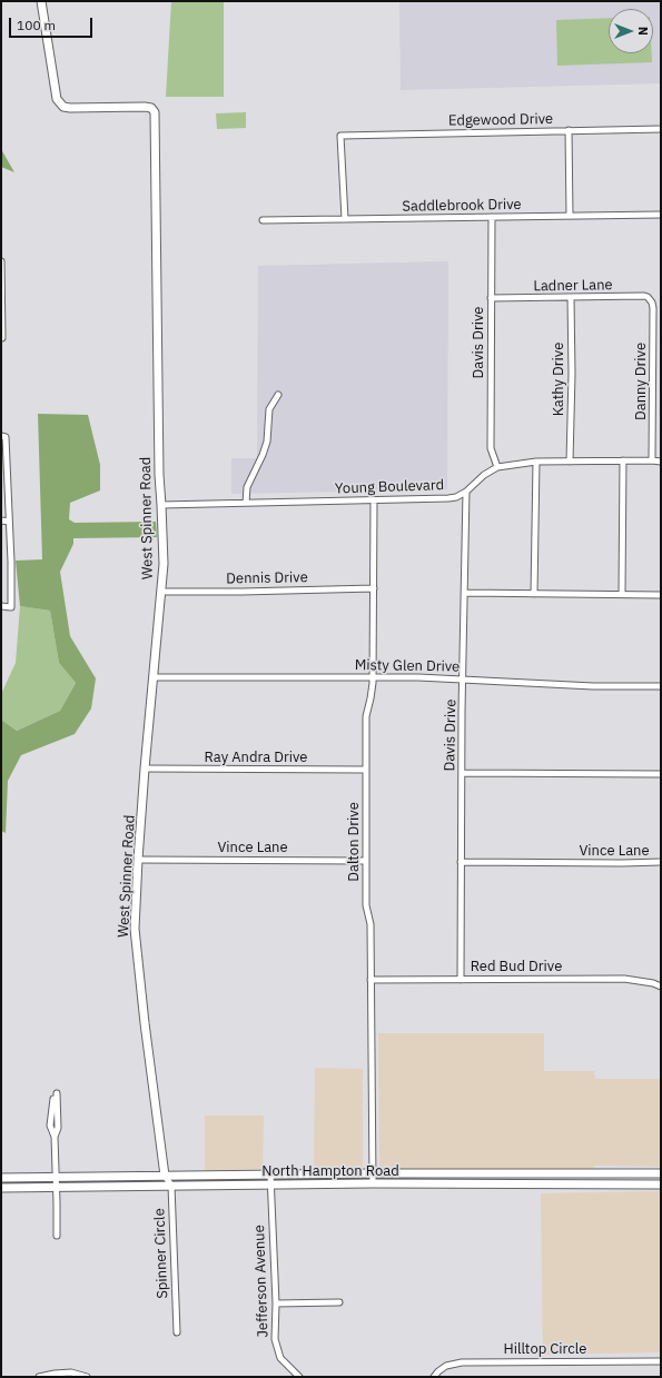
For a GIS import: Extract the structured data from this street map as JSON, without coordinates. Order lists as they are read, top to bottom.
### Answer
{
  "streets": {
    "main road": ["West Spinner Road", "North Hampton Road"],
    "street": [
      "Edgewood Drive",
      "Saddlebrook Drive",
      "Ladner Lane",
      "Davis Drive",
      "Kathy Drive",
      "Danny Drive",
      "Young Boulevard",
      "Dennis Drive",
      "Misty Glen Drive",
      "Ray Andra Drive",
      "Dalton Drive",
      "Vince Lane",
      "Red Bud Drive",
      "Spinner Circle",
      "Jefferson Avenue",
      "Hilltop Circle"
    ]
  },
  "crossings": [
    ["Edgewood Drive", "Saddlebrook Drive"],
    ["Saddlebrook Drive", "Davis Drive"],
    ["Ladner Lane", "Davis Drive"],
    ["Ladner Lane", "Kathy Drive"],
    ["Ladner Lane", "Danny Drive"],
    ["Davis Drive", "Young Boulevard"],
    ["Davis Drive", "Misty Glen Drive"],
    ["Davis Drive", "Vince Lane"],
    ["Davis Drive", "Red Bud Drive"],
    ["Kathy Drive", "Young Boulevard"],
    ["Danny Drive", "Young Boulevard"],
    ["Young Boulevard", "West Spinner Road"],
    ["Young Boulevard", "Dalton Drive"],
    ["West Spinner Road", "Dennis Drive"],
    ["West Spinner Road", "Misty Glen Drive"],
    ["West Spinner Road", "Ray Andra Drive"],
    ["West Spinner Road", "Vince Lane"],
    ["West Spinner Road", "North Hampton Road"],
    ["Dennis Drive", "Dalton Drive"],
    ["Misty Glen Drive", "Dalton Drive"],
    ["Ray Andra Drive", "Dalton Drive"],
    ["Dalton Drive", "Vince Lane"],
    ["Dalton Drive", "Red Bud Drive"],
    ["Dalton Drive", "North Hampton Road"],
    ["North Hampton Road", "Spinner Circle"],
    ["North Hampton Road", "Jefferson Avenue"]
  ],
  "scale_bar": "100 m",
  "north": "right"
}
